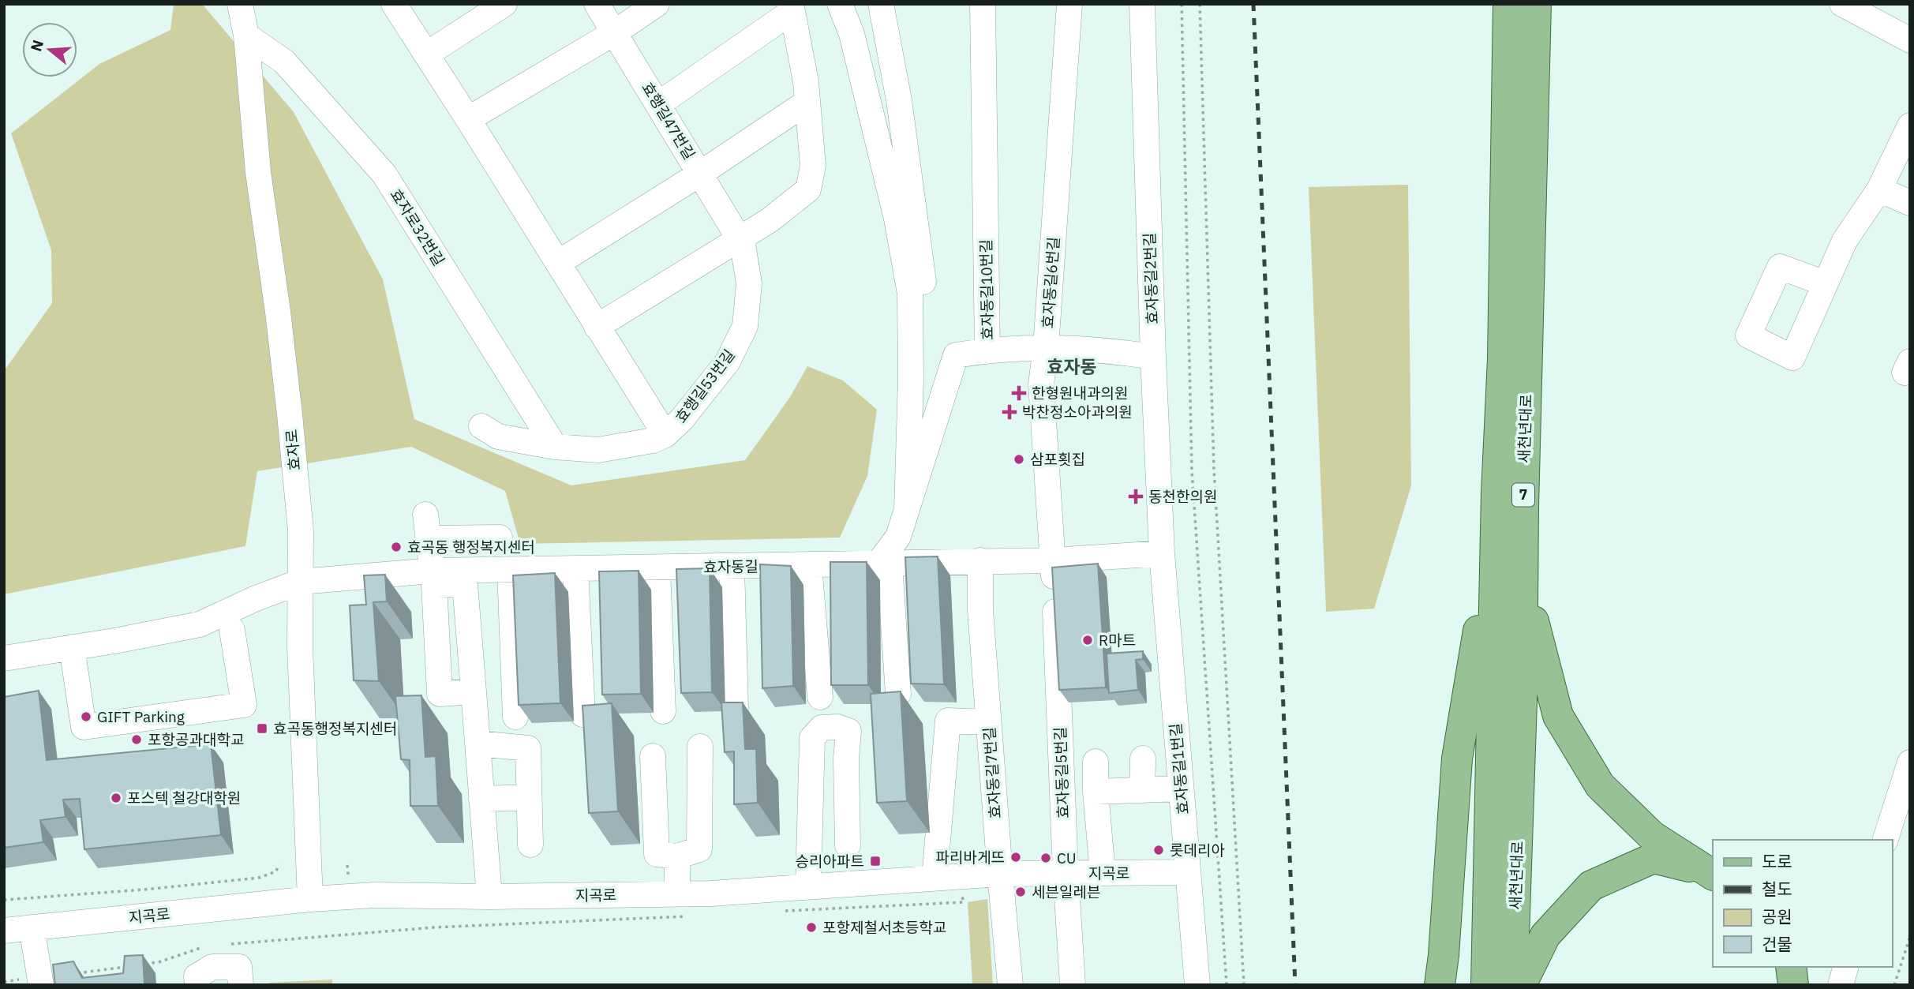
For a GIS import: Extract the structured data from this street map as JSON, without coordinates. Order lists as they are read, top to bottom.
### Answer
{
  "streets": {
    "main road": ["새천년대로", "7"],
    "street": [
      "효행길47번길",
      "효자로32번길",
      "효자동길2번길",
      "효자동길6번길",
      "효자동길10번길",
      "효행길53번길",
      "효자로",
      "효자동길",
      "효자동길1번길",
      "효자동길7번길",
      "효자동길5번길",
      "지곡로"
    ]
  },
  "crossings": [
    ["효행길47번길", "효행길53번길"],
    ["효자로32번길", "효자로"],
    ["효자동길2번길", "효자동길"],
    ["효자동길2번길", "효자동길1번길"],
    ["효자동길6번길", "효자동길"],
    ["효자동길6번길", "효자동길5번길"],
    ["효자동길10번길", "효자동길"],
    ["효자로", "효자동길"],
    ["효자로", "지곡로"],
    ["효자동길", "효자동길1번길"],
    ["효자동길", "효자동길7번길"],
    ["효자동길", "효자동길5번길"],
    ["효자동길1번길", "지곡로"],
    ["효자동길7번길", "지곡로"],
    ["효자동길5번길", "지곡로"]
  ],
  "districts": ["효자동"],
  "places": {
    "health": ["한형원내과의원", "박찬정소아과의원", "동천한의원"],
    "other": [
      "삼포횟집",
      "효곡동 행정복지센터",
      "R마트",
      "GIFT Parking",
      "포항공과대학교",
      "포스텍 철강대학원",
      "롯데리아",
      "파리바게뜨",
      "CU",
      "세븐일레븐",
      "포항제철서초등학교"
    ],
    "transit": ["효곡동행정복지센터", "승리아파트"]
  },
  "legend": [
    "도로",
    "철도",
    "공원",
    "건물"
  ],
  "north": "left"
}
